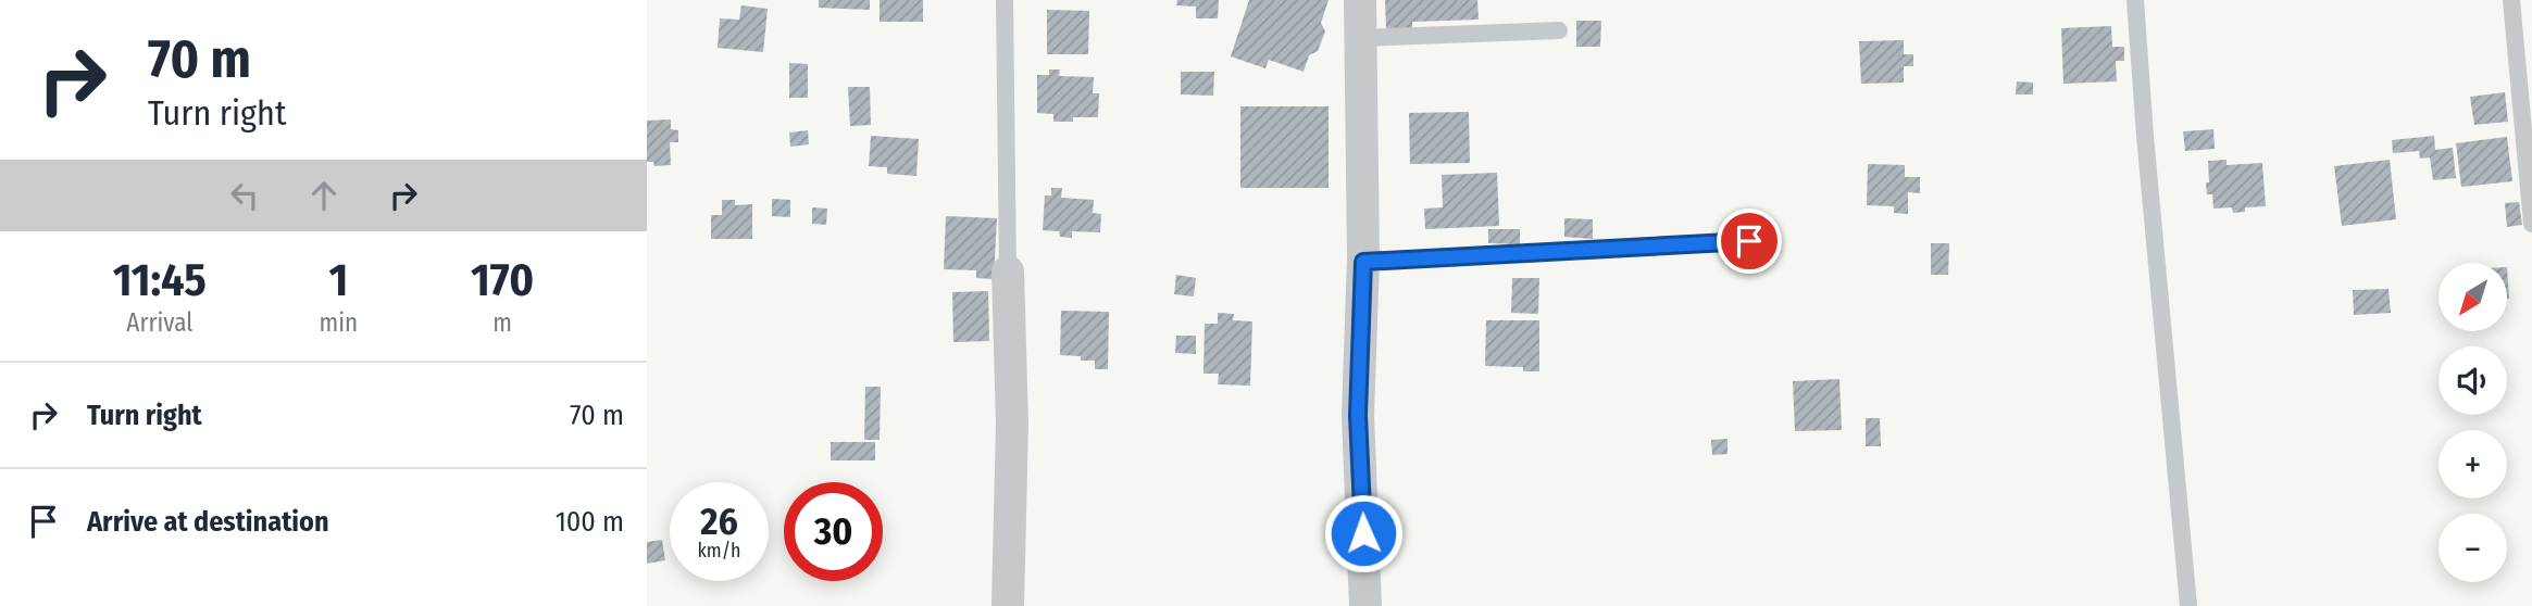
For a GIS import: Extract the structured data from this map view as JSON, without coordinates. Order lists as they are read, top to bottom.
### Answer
{
  "north": "bottom left",
  "page": {
    "turn": ["70 m", "Turn right"],
    "eta": [
      "11:45",
      "Arrival",
      "1",
      "min",
      "170",
      "m"
    ],
    "map_buttons": ["+", "−"],
    "list": [
      {
        "name": "Turn right",
        "value": "70 m"
      },
      {
        "name": "Arrive at destination",
        "value": "100 m"
      }
    ],
    "speed": "26 km/h",
    "limit": "30"
  }
}
